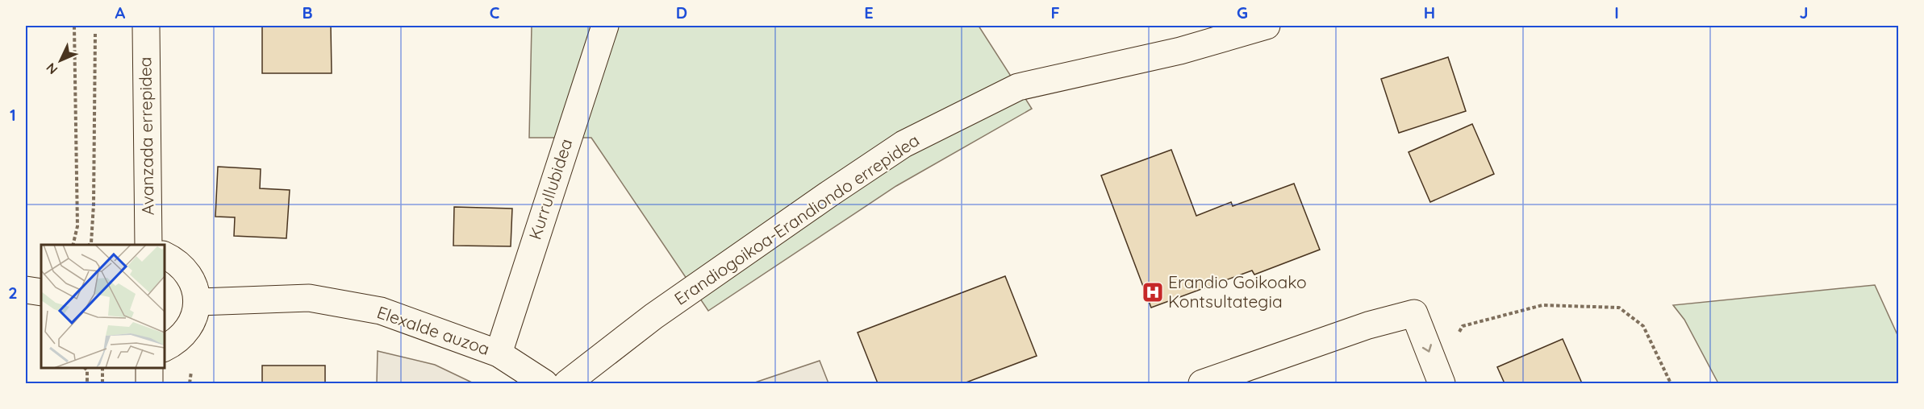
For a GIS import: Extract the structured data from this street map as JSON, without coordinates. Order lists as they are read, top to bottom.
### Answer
{
  "streets": {
    "street": [
      "Avanzada errepidea",
      "Kurrullubidea",
      "Erandiogoikoa-Erandiondo errepidea",
      "Elexalde auzoa"
    ]
  },
  "crossings": [
    ["Kurrullubidea", "Elexalde auzoa"]
  ],
  "places": {
    "hospital": ["Erandio Goikoako Kontsultategia"]
  },
  "north": "bottom left",
  "grid": {
    "columns": [
      "A",
      "B",
      "C",
      "D",
      "E",
      "F",
      "G",
      "H",
      "I",
      "J"
    ],
    "rows": ["1", "2"]
  }
}
